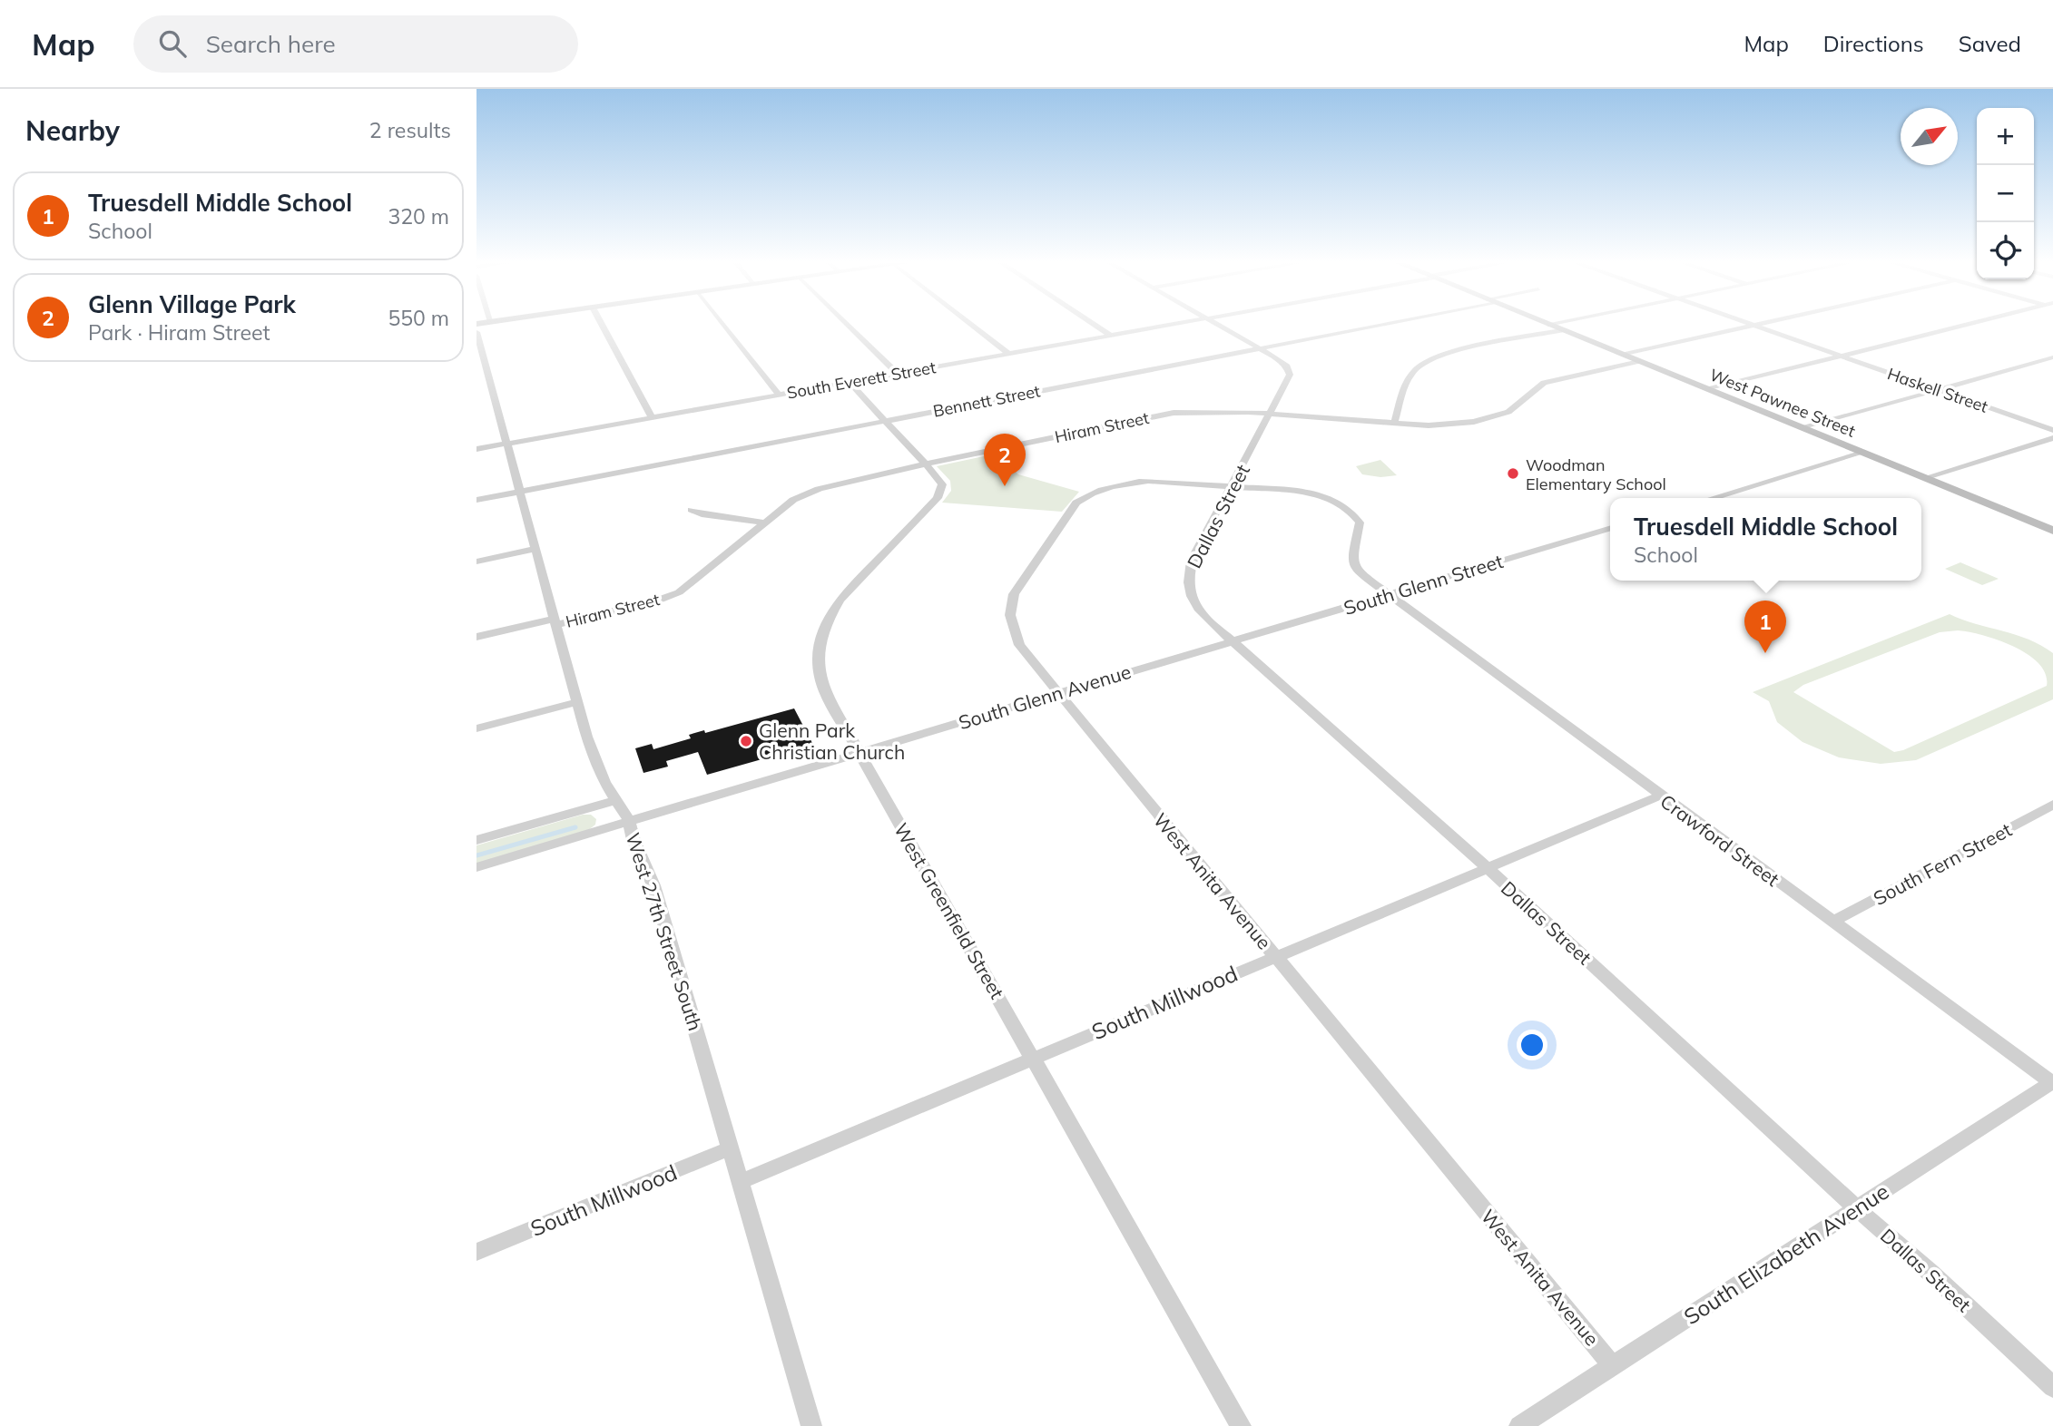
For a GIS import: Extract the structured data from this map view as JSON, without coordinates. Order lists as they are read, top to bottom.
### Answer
{
  "streets": {
    "main road": ["West Pawnee Street"],
    "street": [
      "South Everett Street",
      "Haskell Street",
      "Bennett Street",
      "Hiram Street",
      "Dallas Street",
      "South Glenn Street",
      "South Glenn Avenue",
      "Crawford Street",
      "South Fern Street",
      "West Anita Avenue",
      "West Greenfield Street",
      "West 27th Street South",
      "South Millwood",
      "South Elizabeth Avenue"
    ]
  },
  "crossings": [
    ["South Everett Street", "West Greenfield Street"],
    ["South Everett Street", "West 27th Street South"],
    ["Bennett Street", "Dallas Street"],
    ["Bennett Street", "West Greenfield Street"],
    ["Bennett Street", "West 27th Street South"],
    ["West Pawnee Street", "Hiram Street"],
    ["Hiram Street", "Dallas Street"],
    ["Hiram Street", "West Greenfield Street"],
    ["Hiram Street", "West 27th Street South"],
    ["Dallas Street", "South Glenn Street"],
    ["Dallas Street", "South Glenn Avenue"],
    ["Dallas Street", "Crawford Street"],
    ["Dallas Street", "West Anita Avenue"],
    ["Dallas Street", "South Millwood"],
    ["Dallas Street", "South Elizabeth Avenue"],
    ["South Glenn Street", "South Glenn Avenue"],
    ["South Glenn Street", "Crawford Street"],
    ["South Glenn Avenue", "West Anita Avenue"],
    ["South Glenn Avenue", "West Greenfield Street"],
    ["Crawford Street", "South Fern Street"],
    ["Crawford Street", "West Anita Avenue"],
    ["Crawford Street", "South Millwood"],
    ["Crawford Street", "South Elizabeth Avenue"],
    ["West Anita Avenue", "South Millwood"],
    ["West Anita Avenue", "South Elizabeth Avenue"],
    ["West Greenfield Street", "South Millwood"],
    ["West 27th Street South", "South Millwood"]
  ],
  "places": ["Woodman Elementary School", "Glenn Park Christian Church"],
  "north": "top right",
  "page": {
    "header": "Map",
    "search": "Search here",
    "nav": ["Map", "Directions", "Saved"],
    "heading": ["Nearby", "2 results"],
    "map_buttons": ["+", "−"],
    "list": [
      {
        "mark": "1",
        "name": "Truesdell Middle School",
        "note": "School",
        "value": "320 m"
      },
      {
        "mark": "2",
        "name": "Glenn Village Park",
        "note": "Park · Hiram Street",
        "value": "550 m"
      }
    ],
    "pins": ["2", "1"],
    "popup": ["Truesdell Middle School", "School"]
  }
}
